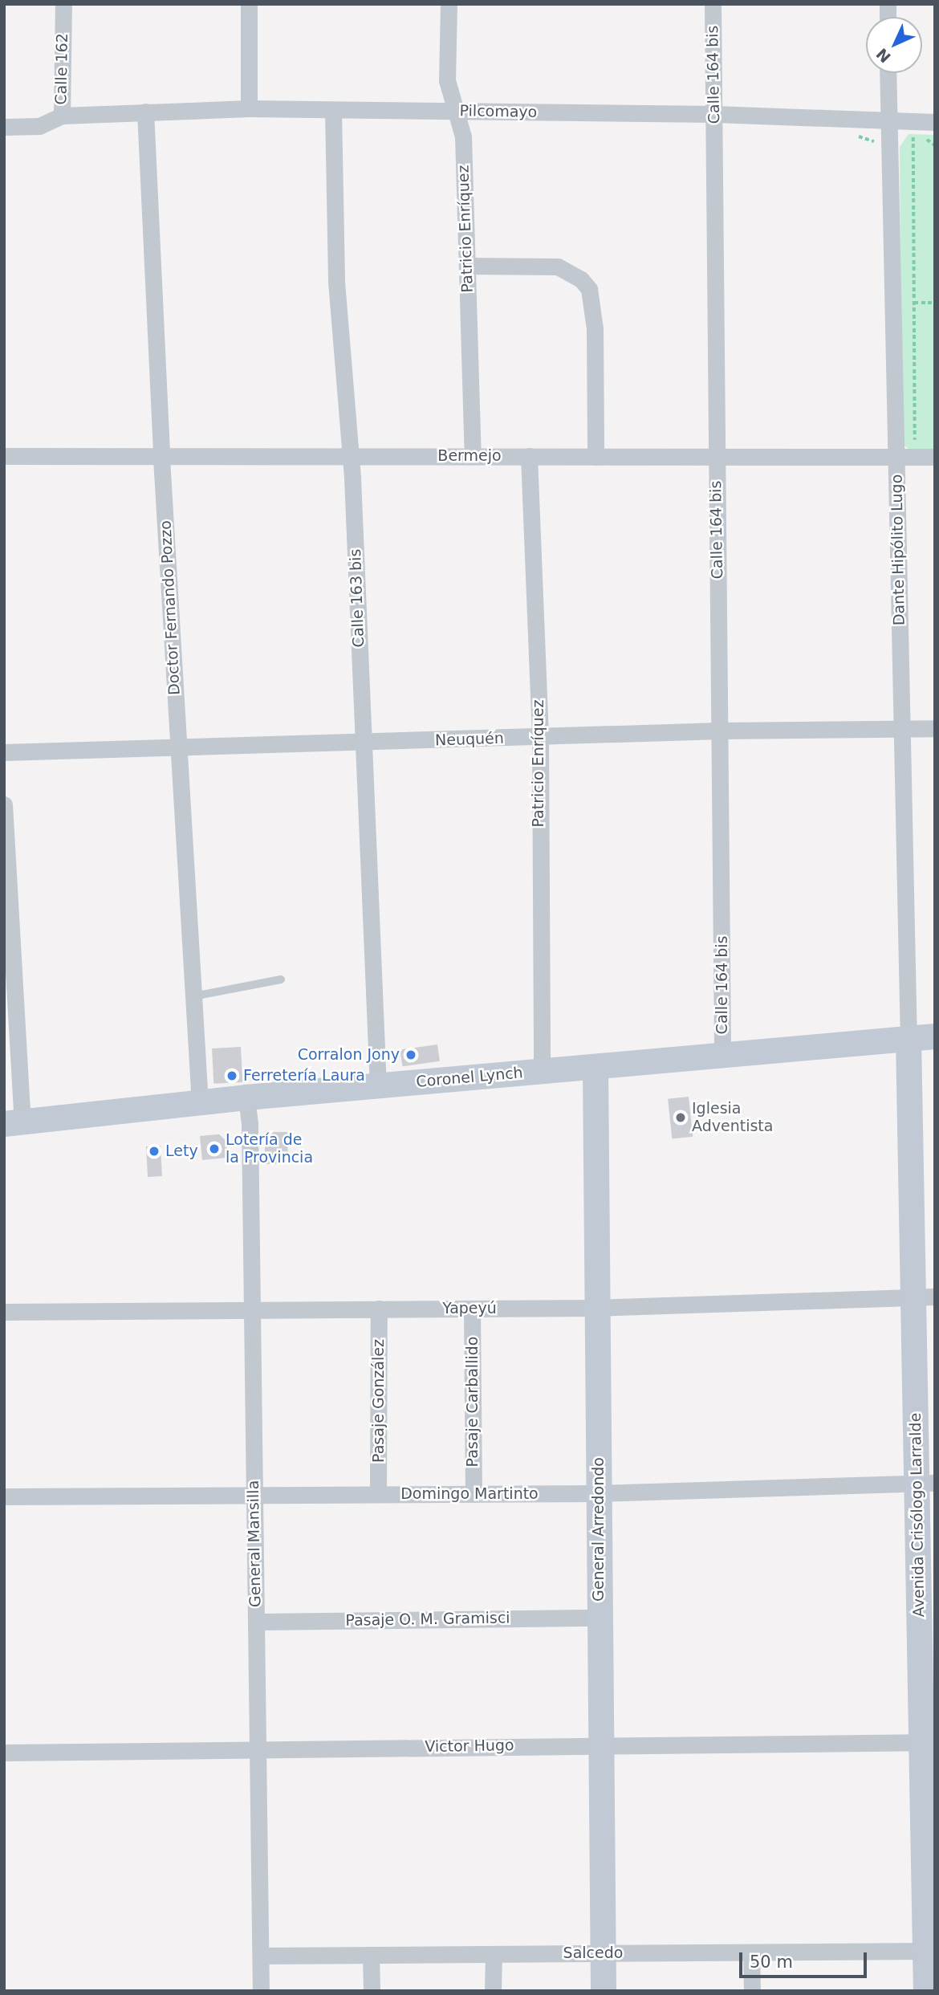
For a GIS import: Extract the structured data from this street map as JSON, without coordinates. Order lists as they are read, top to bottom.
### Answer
{
  "streets": {
    "street": [
      "Calle 162",
      "Calle 164 bis",
      "Pilcomayo",
      "Patricio Enríquez",
      "Bermejo",
      "Dante Hipólito Lugo",
      "Calle 163 bis",
      "Doctor Fernando Pozzo",
      "Neuquén",
      "Coronel Lynch",
      "Yapeyú",
      "Pasaje González",
      "Pasaje Carballido",
      "Domingo Martinto",
      "Avenida Crisólogo Larralde",
      "General Arredondo",
      "General Mansilla",
      "Pasaje O. M. Gramisci",
      "Victor Hugo",
      "Salcedo"
    ]
  },
  "crossings": [
    ["Calle 162", "Pilcomayo"],
    ["Calle 164 bis", "Pilcomayo"],
    ["Calle 164 bis", "Bermejo"],
    ["Calle 164 bis", "Neuquén"],
    ["Calle 164 bis", "Coronel Lynch"],
    ["Pilcomayo", "Patricio Enríquez"],
    ["Pilcomayo", "Dante Hipólito Lugo"],
    ["Pilcomayo", "Calle 163 bis"],
    ["Pilcomayo", "Doctor Fernando Pozzo"],
    ["Patricio Enríquez", "Bermejo"],
    ["Patricio Enríquez", "Neuquén"],
    ["Patricio Enríquez", "Coronel Lynch"],
    ["Bermejo", "Dante Hipólito Lugo"],
    ["Bermejo", "Calle 163 bis"],
    ["Bermejo", "Doctor Fernando Pozzo"],
    ["Dante Hipólito Lugo", "Neuquén"],
    ["Dante Hipólito Lugo", "Coronel Lynch"],
    ["Dante Hipólito Lugo", "Avenida Crisólogo Larralde"],
    ["Calle 163 bis", "Neuquén"],
    ["Calle 163 bis", "Coronel Lynch"],
    ["Doctor Fernando Pozzo", "Neuquén"],
    ["Doctor Fernando Pozzo", "Coronel Lynch"],
    ["Coronel Lynch", "Avenida Crisólogo Larralde"],
    ["Coronel Lynch", "General Arredondo"],
    ["Coronel Lynch", "General Mansilla"],
    ["Yapeyú", "Pasaje González"],
    ["Yapeyú", "Pasaje Carballido"],
    ["Yapeyú", "Avenida Crisólogo Larralde"],
    ["Yapeyú", "General Arredondo"],
    ["Yapeyú", "General Mansilla"],
    ["Pasaje González", "Domingo Martinto"],
    ["Pasaje Carballido", "Domingo Martinto"],
    ["Domingo Martinto", "Avenida Crisólogo Larralde"],
    ["Domingo Martinto", "General Arredondo"],
    ["Domingo Martinto", "General Mansilla"],
    ["Avenida Crisólogo Larralde", "Victor Hugo"],
    ["Avenida Crisólogo Larralde", "Salcedo"],
    ["General Arredondo", "Pasaje O. M. Gramisci"],
    ["General Arredondo", "Victor Hugo"],
    ["General Arredondo", "Salcedo"],
    ["General Mansilla", "Pasaje O. M. Gramisci"],
    ["General Mansilla", "Victor Hugo"],
    ["General Mansilla", "Salcedo"]
  ],
  "places": [
    "Corralon Jony",
    "Ferretería Laura",
    "Iglesia Adventista",
    "Lotería de la Provincia",
    "Lety"
  ],
  "scale_bar": "50 m",
  "north": "bottom left"
}
